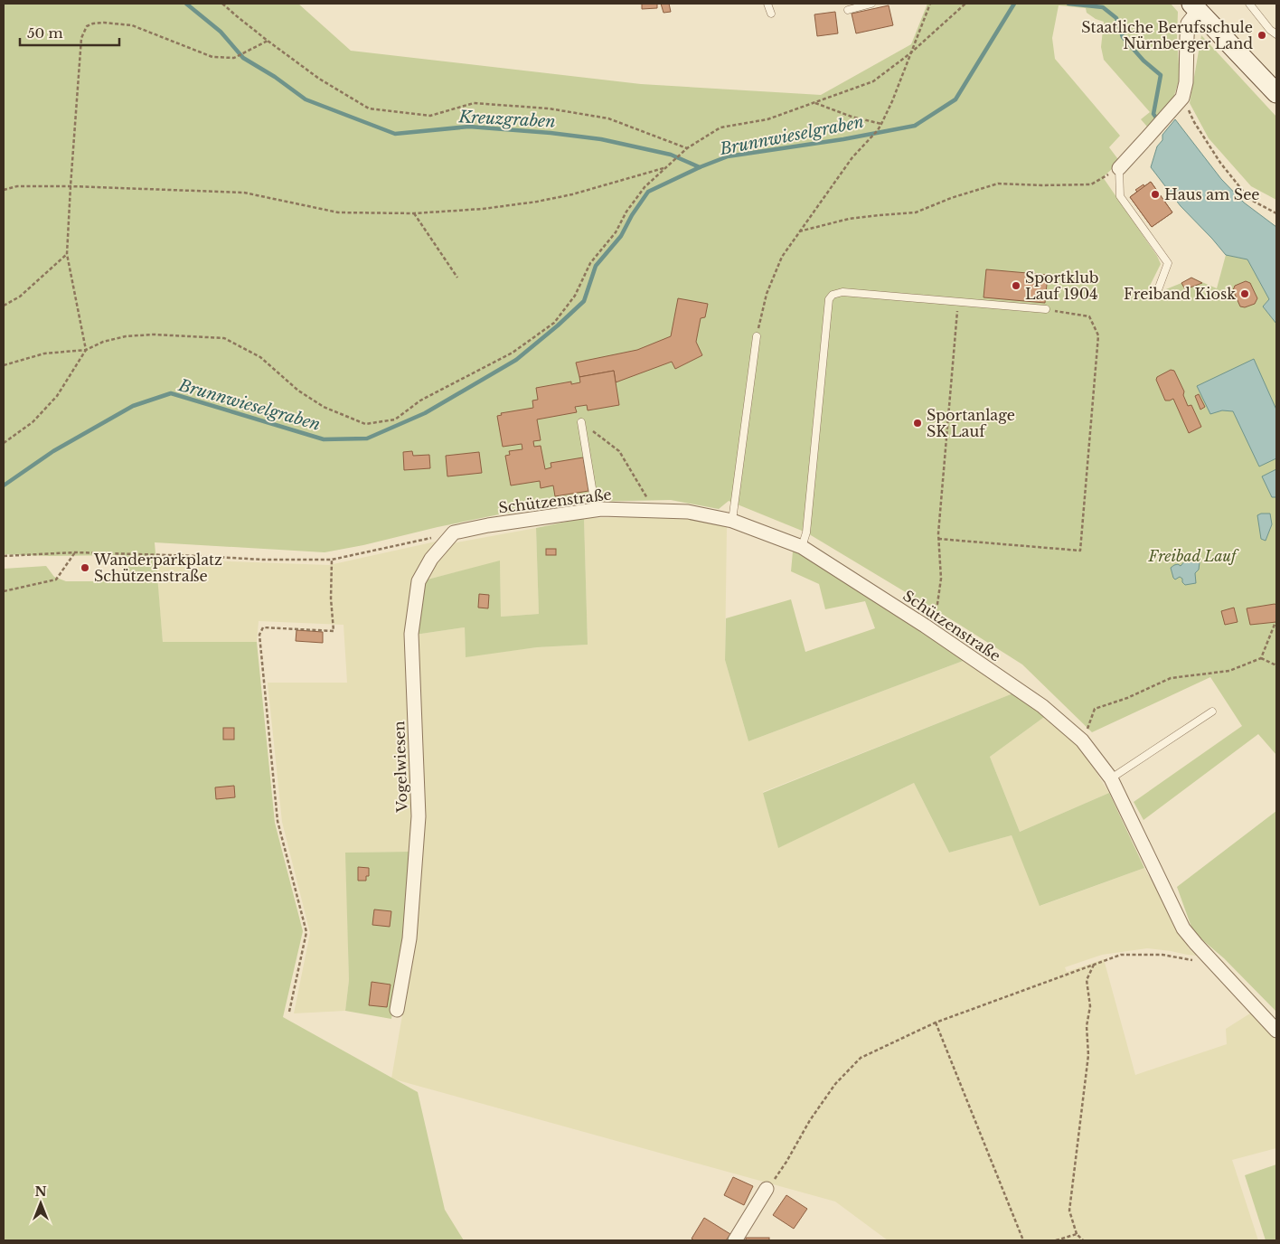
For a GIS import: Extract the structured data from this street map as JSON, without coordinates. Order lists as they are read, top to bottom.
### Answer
{
  "streets": {
    "street": ["Schützenstraße", "Vogelwiesen"]
  },
  "crossings": [
    ["Schützenstraße", "Vogelwiesen"]
  ],
  "water": ["Kreuzgraben", "Brunnwieselgraben"],
  "parks": ["Freibad Lauf"],
  "places": [
    "Staatliche Berufsschule Nürnberger Land",
    "Haus am See",
    "Sportklub Lauf 1904",
    "Freiband Kiosk",
    "Sportanlage SK Lauf",
    "Wanderparkplatz Schützenstraße"
  ],
  "scale_bar": "50 m",
  "north": "top"
}
